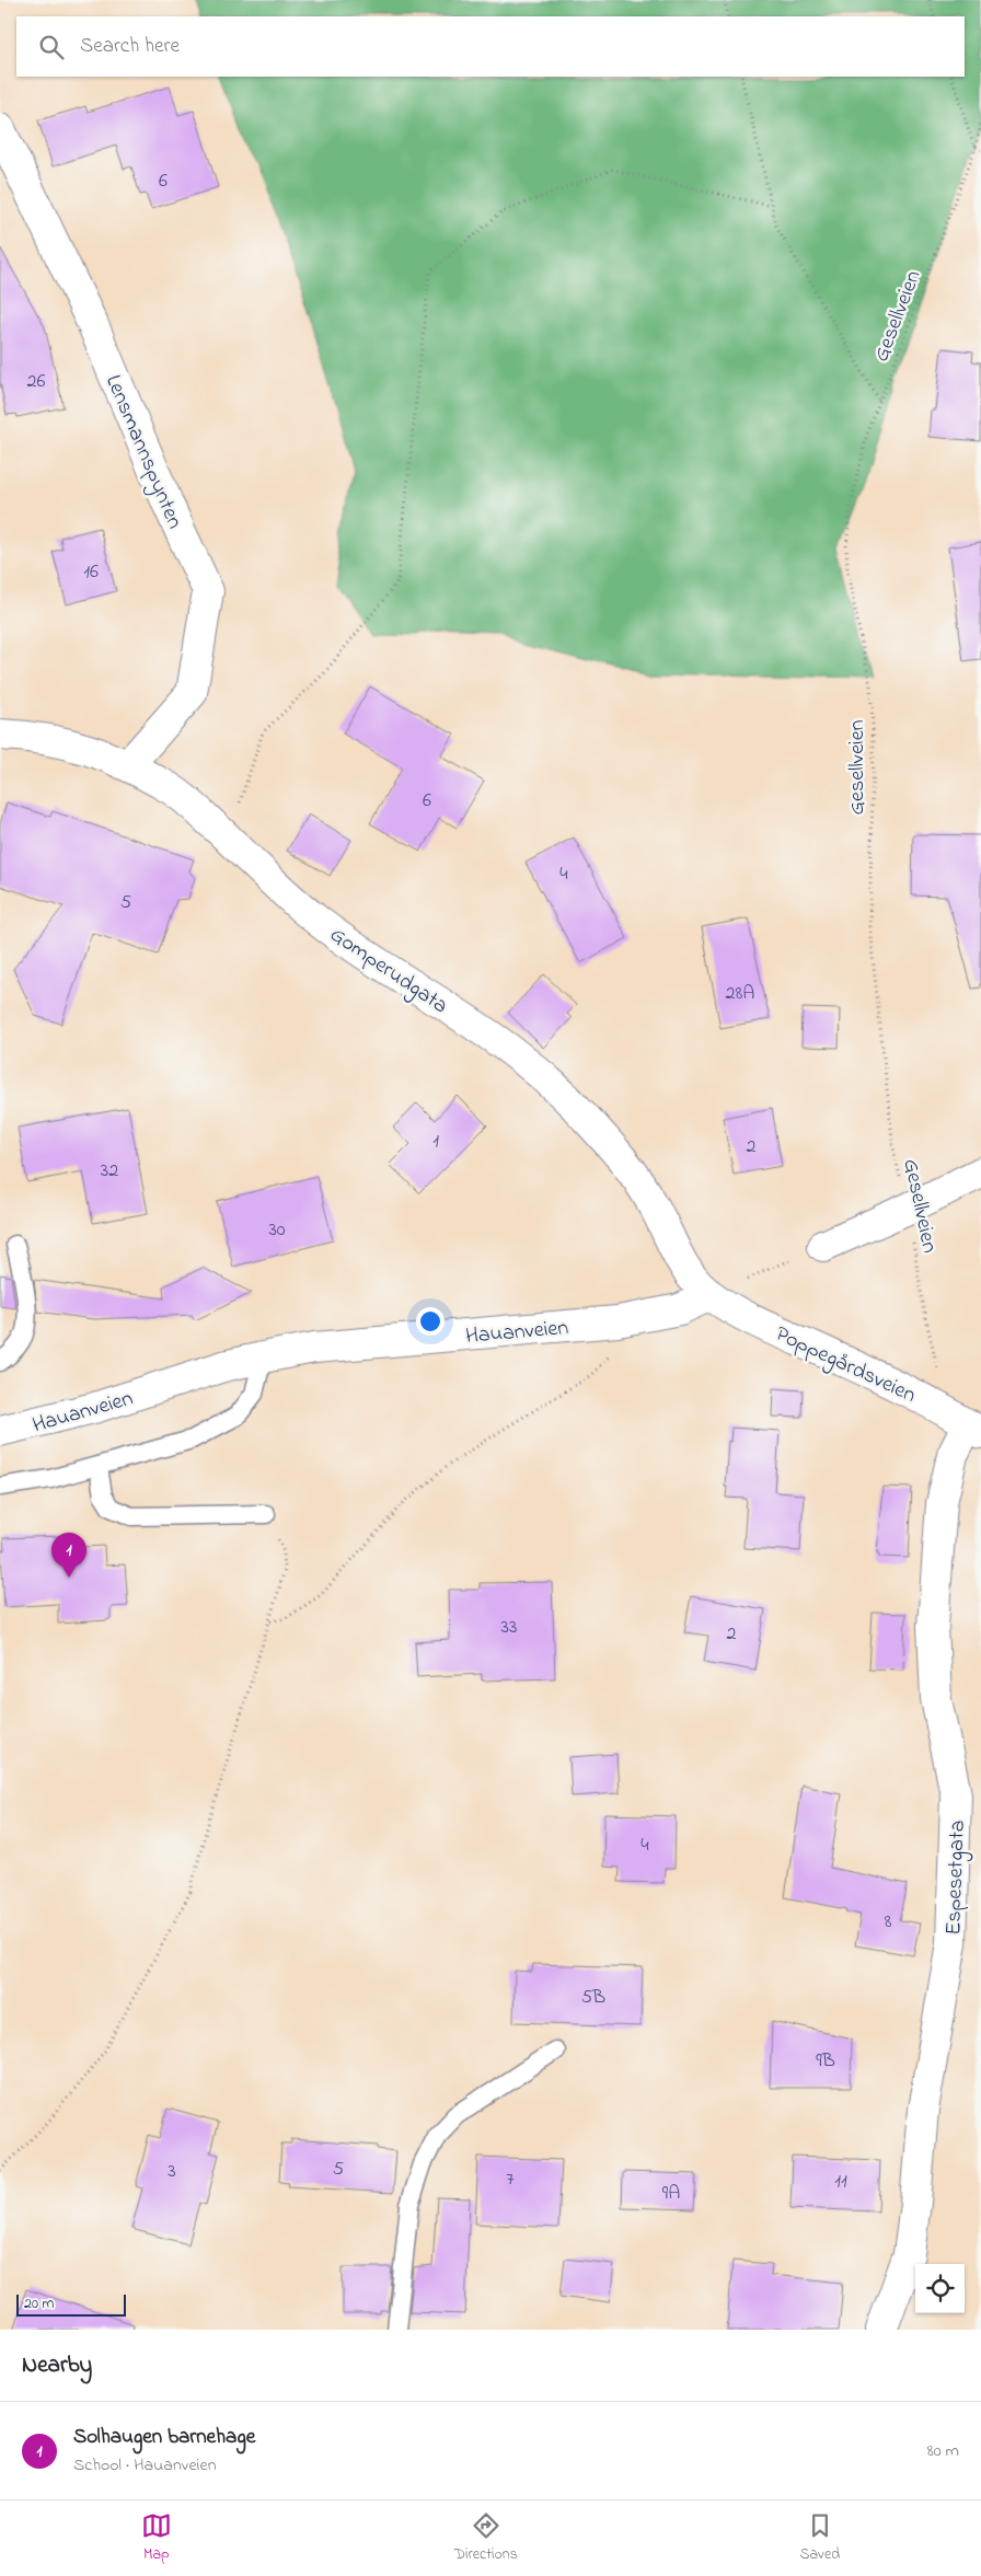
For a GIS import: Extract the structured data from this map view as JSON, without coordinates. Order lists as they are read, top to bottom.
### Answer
{
  "streets": {
    "street": [
      "Lensmannspynten",
      "Gomperudgata",
      "Hauanveien",
      "Poppegårdsveien",
      "Espesetgata"
    ],
    "path": ["Gesellveien"]
  },
  "crossings": [
    ["Gesellveien", "Poppegårdsveien"],
    ["Lensmannspynten", "Gomperudgata"],
    ["Gomperudgata", "Hauanveien"],
    ["Gomperudgata", "Poppegårdsveien"],
    ["Hauanveien", "Poppegårdsveien"],
    ["Poppegårdsveien", "Espesetgata"]
  ],
  "house_numbers": [
    "6",
    "26",
    "16",
    "6",
    "4",
    "5",
    "28A",
    "1",
    "2",
    "32",
    "30",
    "33",
    "2",
    "4",
    "8",
    "5B",
    "9B",
    "5",
    "3",
    "7",
    "11",
    "9A"
  ],
  "scale_bar": "20 m",
  "page": {
    "search": "Search here",
    "pins": "1",
    "scale": "20 m",
    "heading": "Nearby",
    "list": [
      {
        "mark": "1",
        "name": "Solhaugen barnehage",
        "note": "School · Hauanveien",
        "value": "80 m"
      }
    ],
    "nav": ["Map", "Directions", "Saved"]
  }
}
